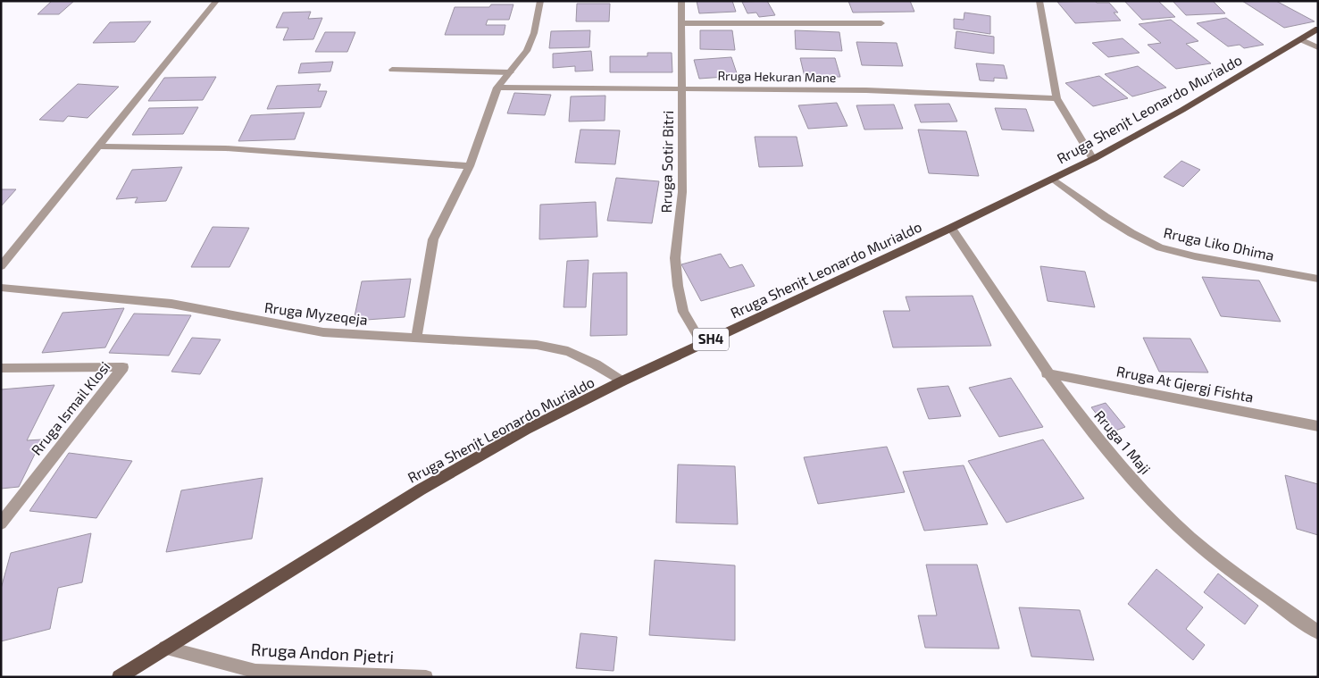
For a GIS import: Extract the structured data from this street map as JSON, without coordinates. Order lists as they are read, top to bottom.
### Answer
{
  "streets": {
    "main road": ["Rruga Shenjt Leonardo Murialdo", "SH4"],
    "street": [
      "Rruga Hekuran Mane",
      "Rruga Sotir Bitri",
      "Rruga Liko Dhima",
      "Rruga Myzeqeja",
      "Rruga At Gjergj Fishta",
      "Rruga Ismail Klosi",
      "Rruga 1 Maji",
      "Rruga Andon Pjetri"
    ]
  },
  "crossings": [
    ["Rruga Hekuran Mane", "Rruga Sotir Bitri"],
    ["Rruga Shenjt Leonardo Murialdo", "Rruga Sotir Bitri"],
    ["Rruga Shenjt Leonardo Murialdo", "Rruga Liko Dhima"],
    ["Rruga Shenjt Leonardo Murialdo", "Rruga Myzeqeja"],
    ["Rruga Shenjt Leonardo Murialdo", "Rruga 1 Maji"],
    ["Rruga Shenjt Leonardo Murialdo", "Rruga Andon Pjetri"],
    ["Rruga At Gjergj Fishta", "Rruga 1 Maji"]
  ]
}
